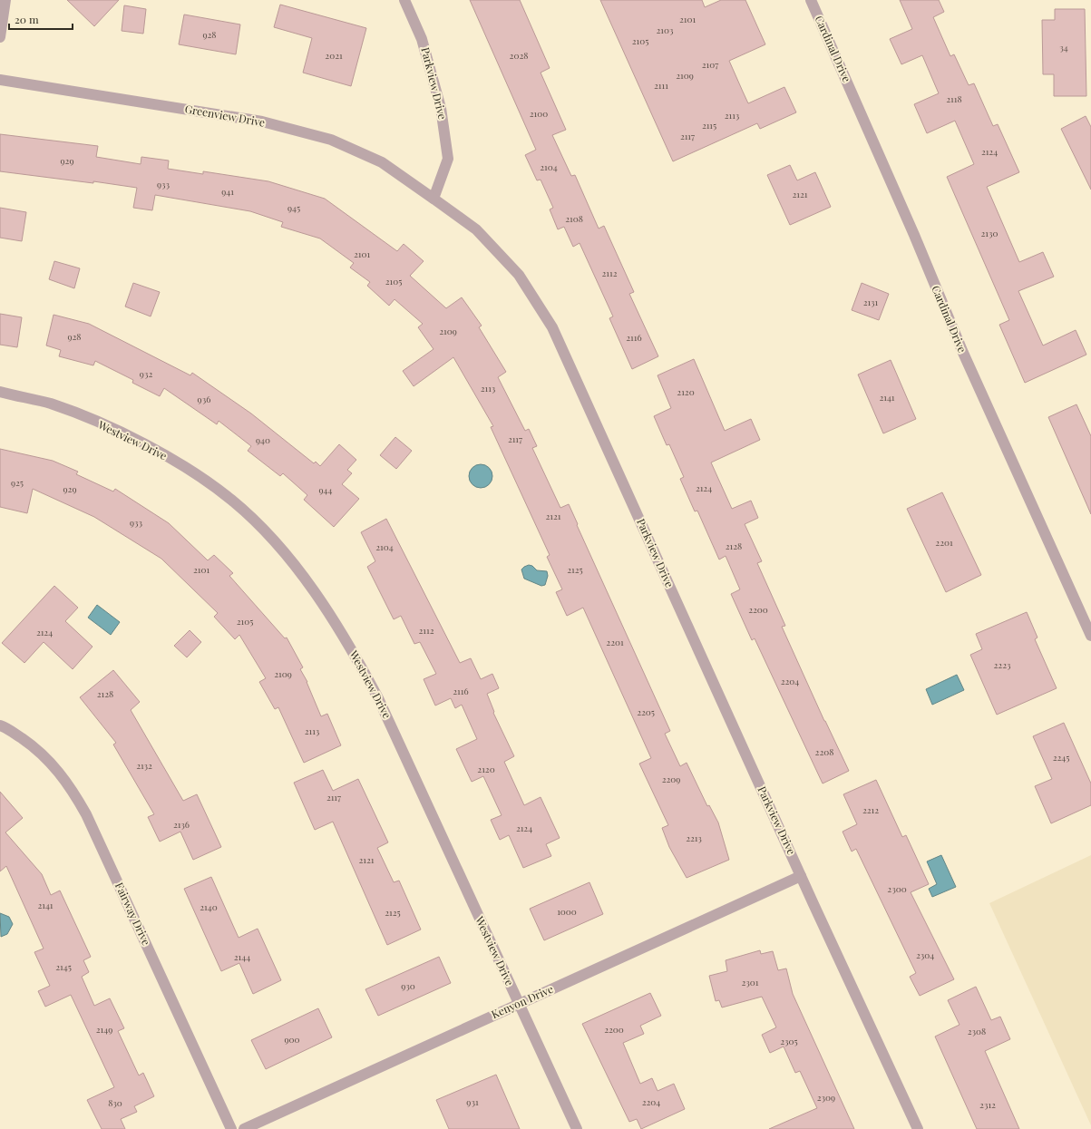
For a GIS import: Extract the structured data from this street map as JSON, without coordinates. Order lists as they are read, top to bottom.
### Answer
{
  "streets": {
    "street": [
      "Cardinal Drive",
      "Parkview Drive",
      "Greenview Drive",
      "Westview Drive",
      "Fairway Drive",
      "Kenyon Drive"
    ]
  },
  "crossings": [
    ["Parkview Drive", "Greenview Drive"],
    ["Parkview Drive", "Kenyon Drive"],
    ["Westview Drive", "Kenyon Drive"]
  ],
  "house_numbers": [
    "2101",
    "2103",
    "928",
    "2105",
    "34",
    "2021",
    "2028",
    "2107",
    "2109",
    "2111",
    "2118",
    "2100",
    "2113",
    "2115",
    "2117",
    "2124",
    "929",
    "2104",
    "933",
    "941",
    "2121",
    "945",
    "2108",
    "2130",
    "2101",
    "2112",
    "2105",
    "2131",
    "2109",
    "928",
    "2116",
    "932",
    "2113",
    "2120",
    "2141",
    "936",
    "2117",
    "940",
    "925",
    "2124",
    "929",
    "944",
    "2121",
    "933",
    "2201",
    "2128",
    "2104",
    "2101",
    "2125",
    "2200",
    "2105",
    "2112",
    "2124",
    "2201",
    "2223",
    "2109",
    "2204",
    "2116",
    "2128",
    "2205",
    "2113",
    "2208",
    "2245",
    "2132",
    "2120",
    "2209",
    "2117",
    "2212",
    "2136",
    "2124",
    "2213",
    "2121",
    "2300",
    "2141",
    "2140",
    "1000",
    "2125",
    "2304",
    "2144",
    "2145",
    "2301",
    "930",
    "2149",
    "2200",
    "2308",
    "900",
    "2305",
    "2309",
    "931",
    "2204",
    "830",
    "2312"
  ],
  "scale_bar": "20 m"
}
